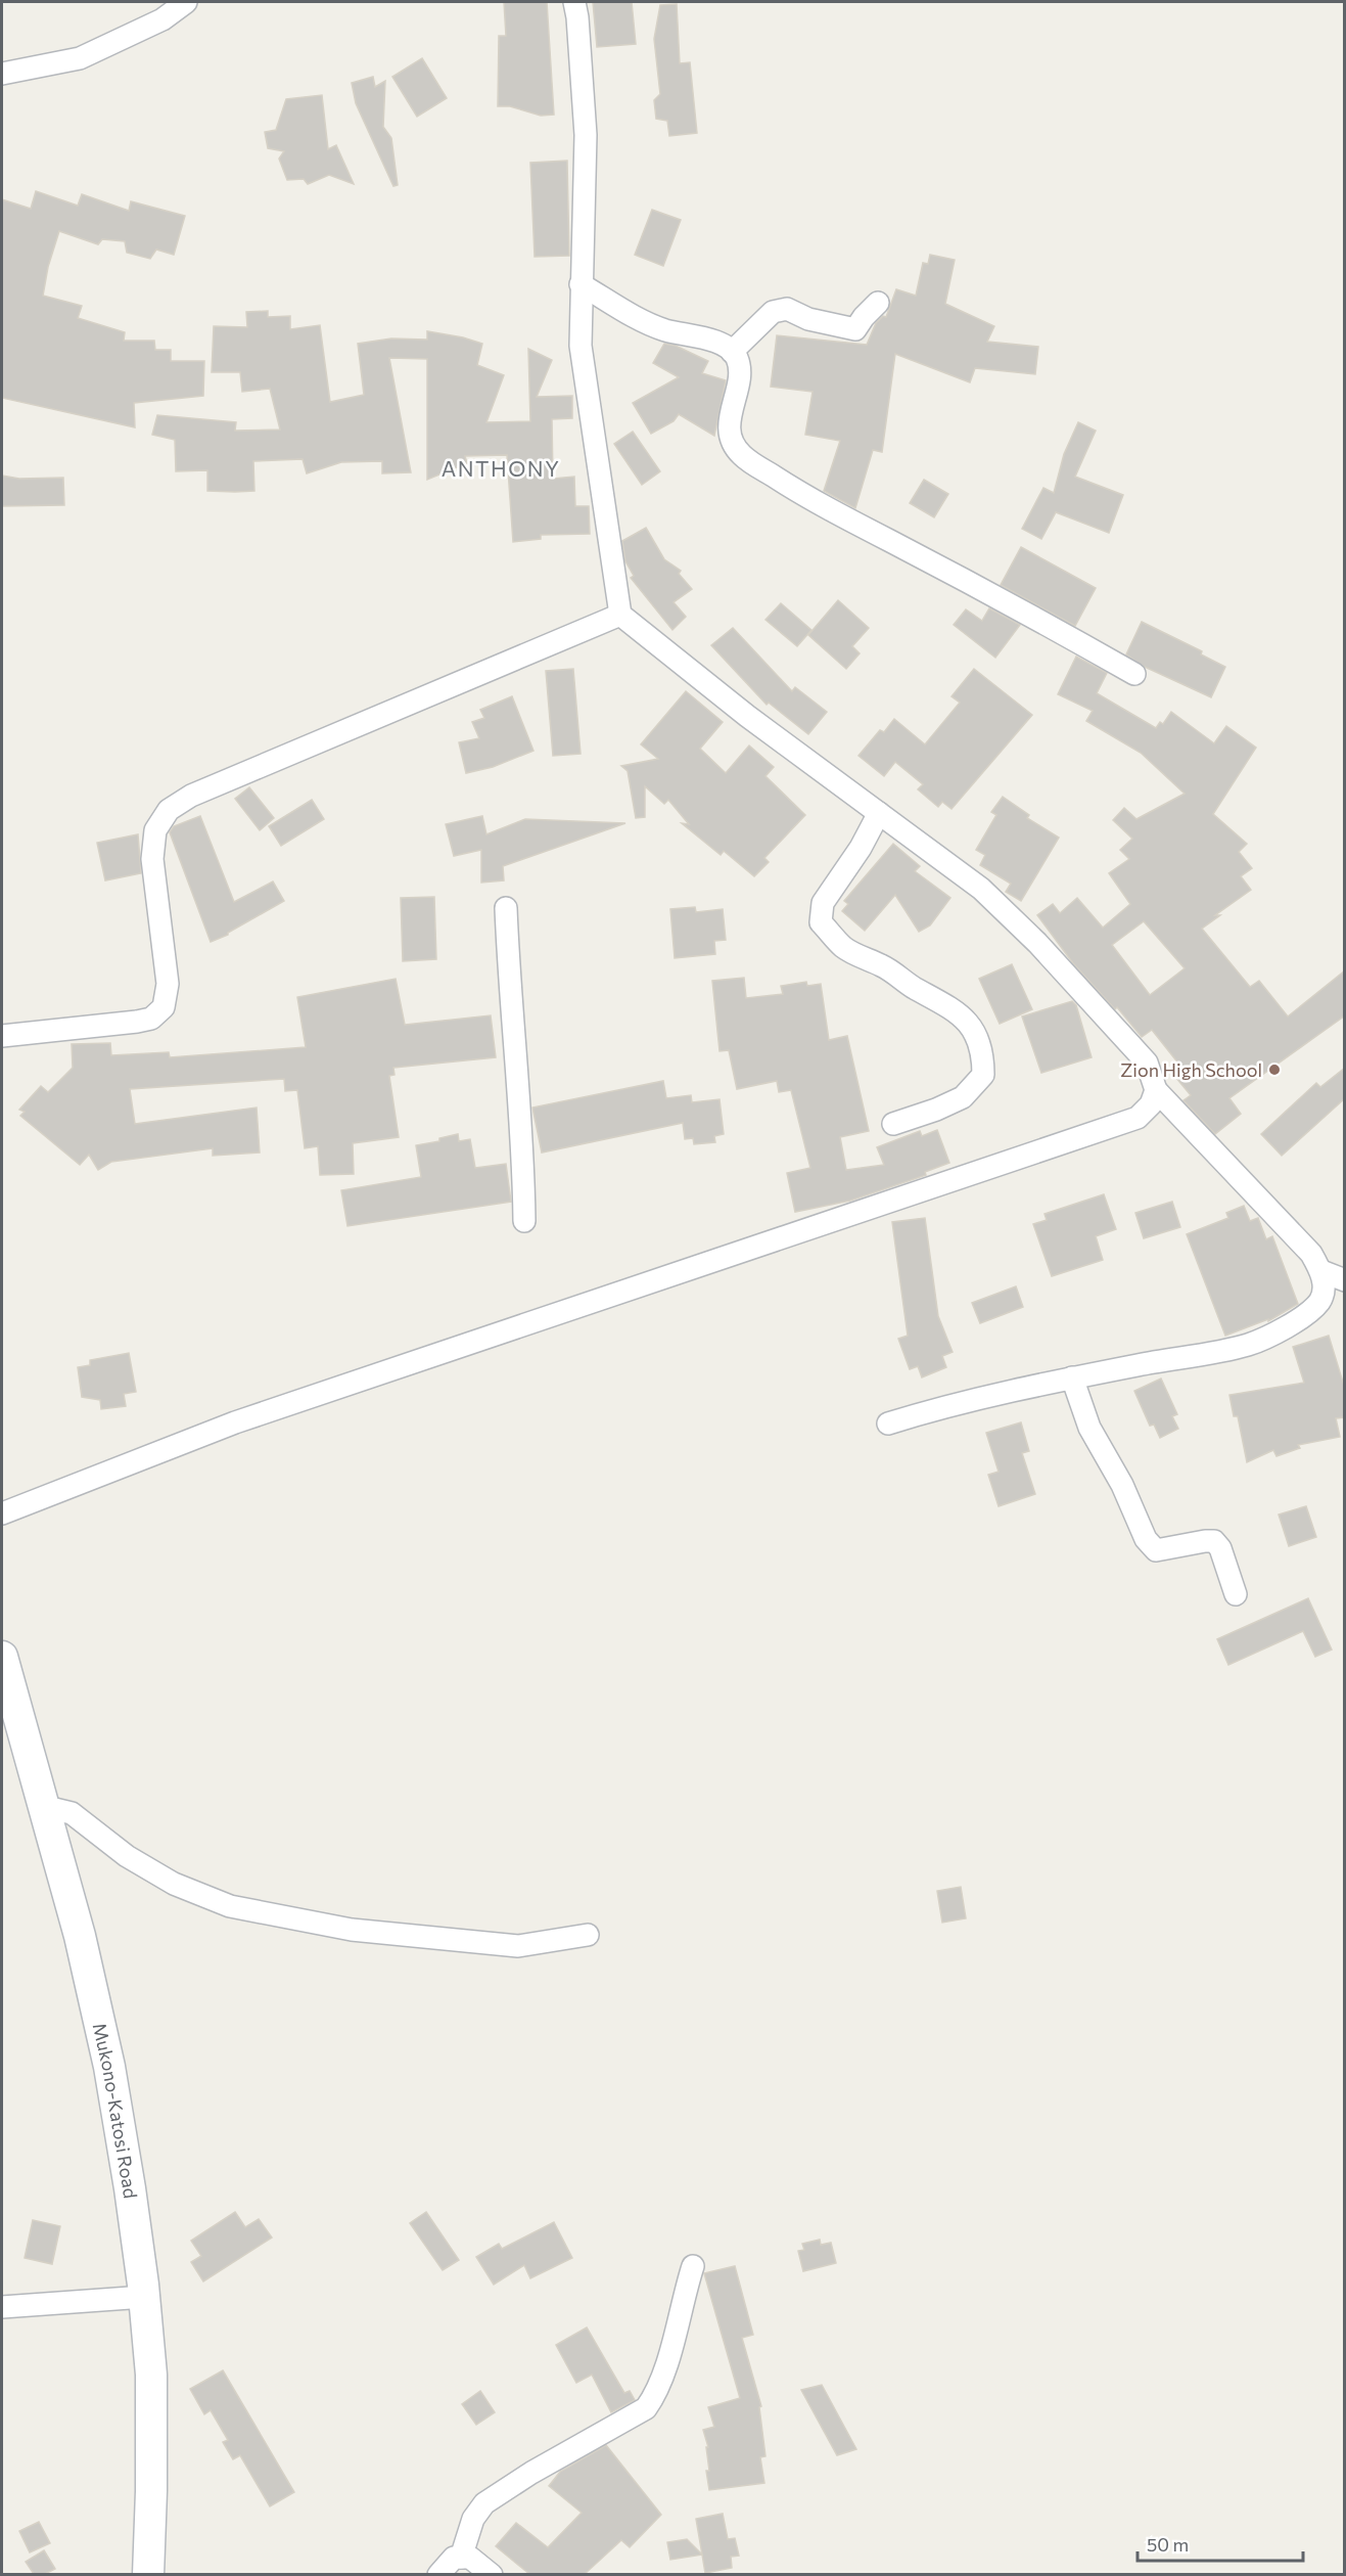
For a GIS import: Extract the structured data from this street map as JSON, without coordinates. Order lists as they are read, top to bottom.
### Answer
{
  "streets": {
    "main road": ["Mukono-Katosi Road"]
  },
  "districts": ["ANTHONY"],
  "places": ["Zion High School"],
  "scale_bar": "50 m"
}
